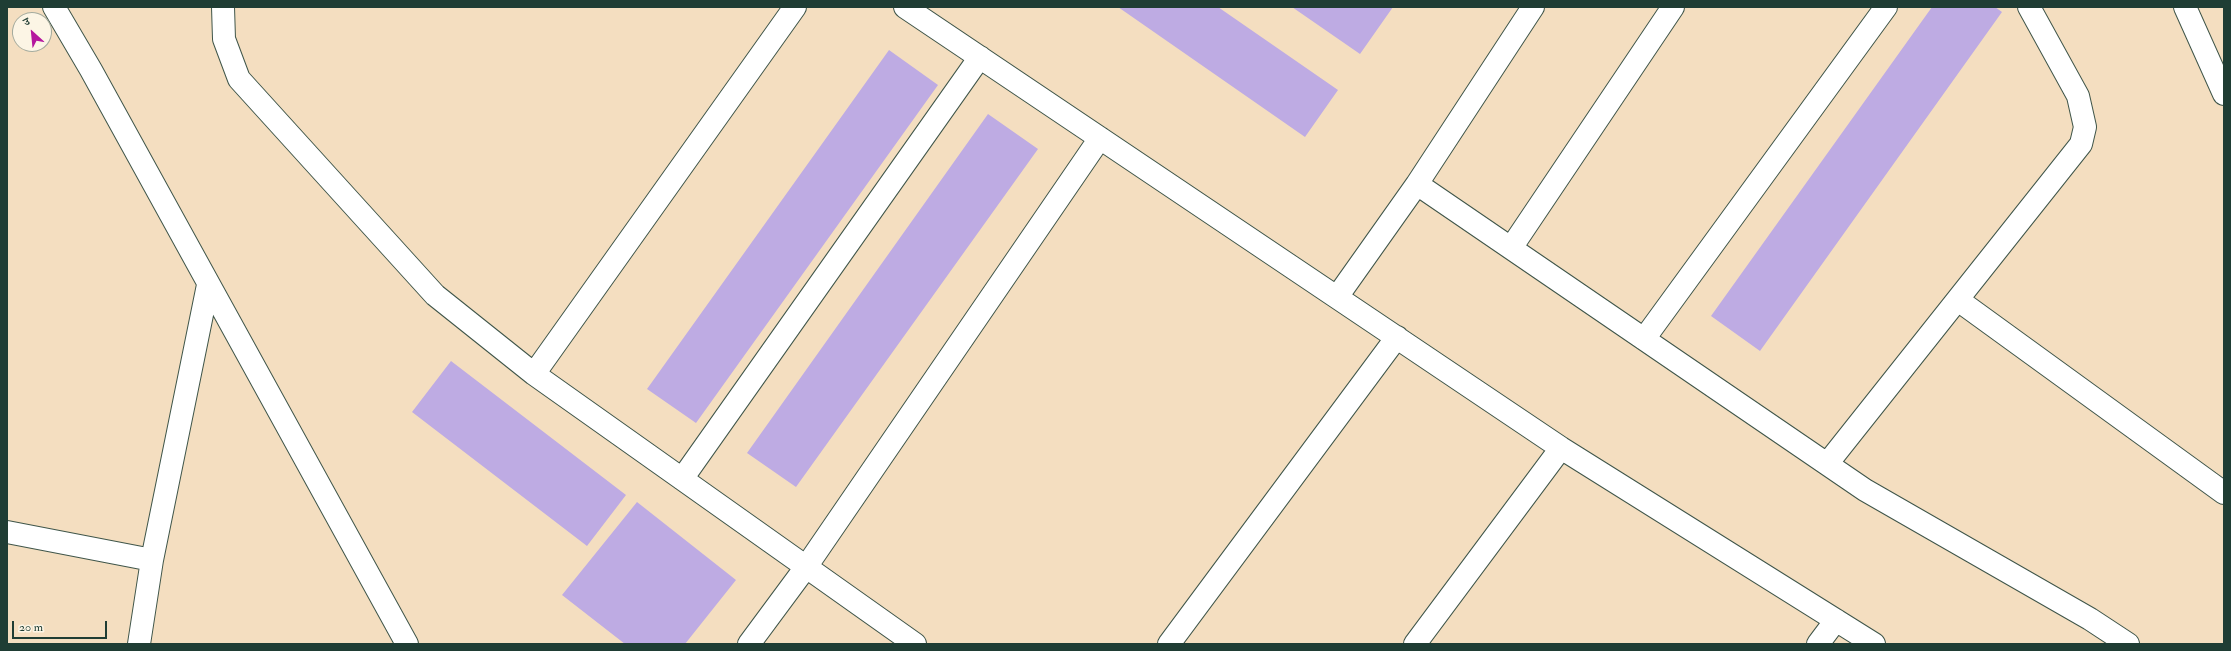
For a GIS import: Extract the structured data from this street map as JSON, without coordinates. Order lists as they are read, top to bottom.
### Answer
{
  "scale_bar": "20 m",
  "north": "top left"
}
